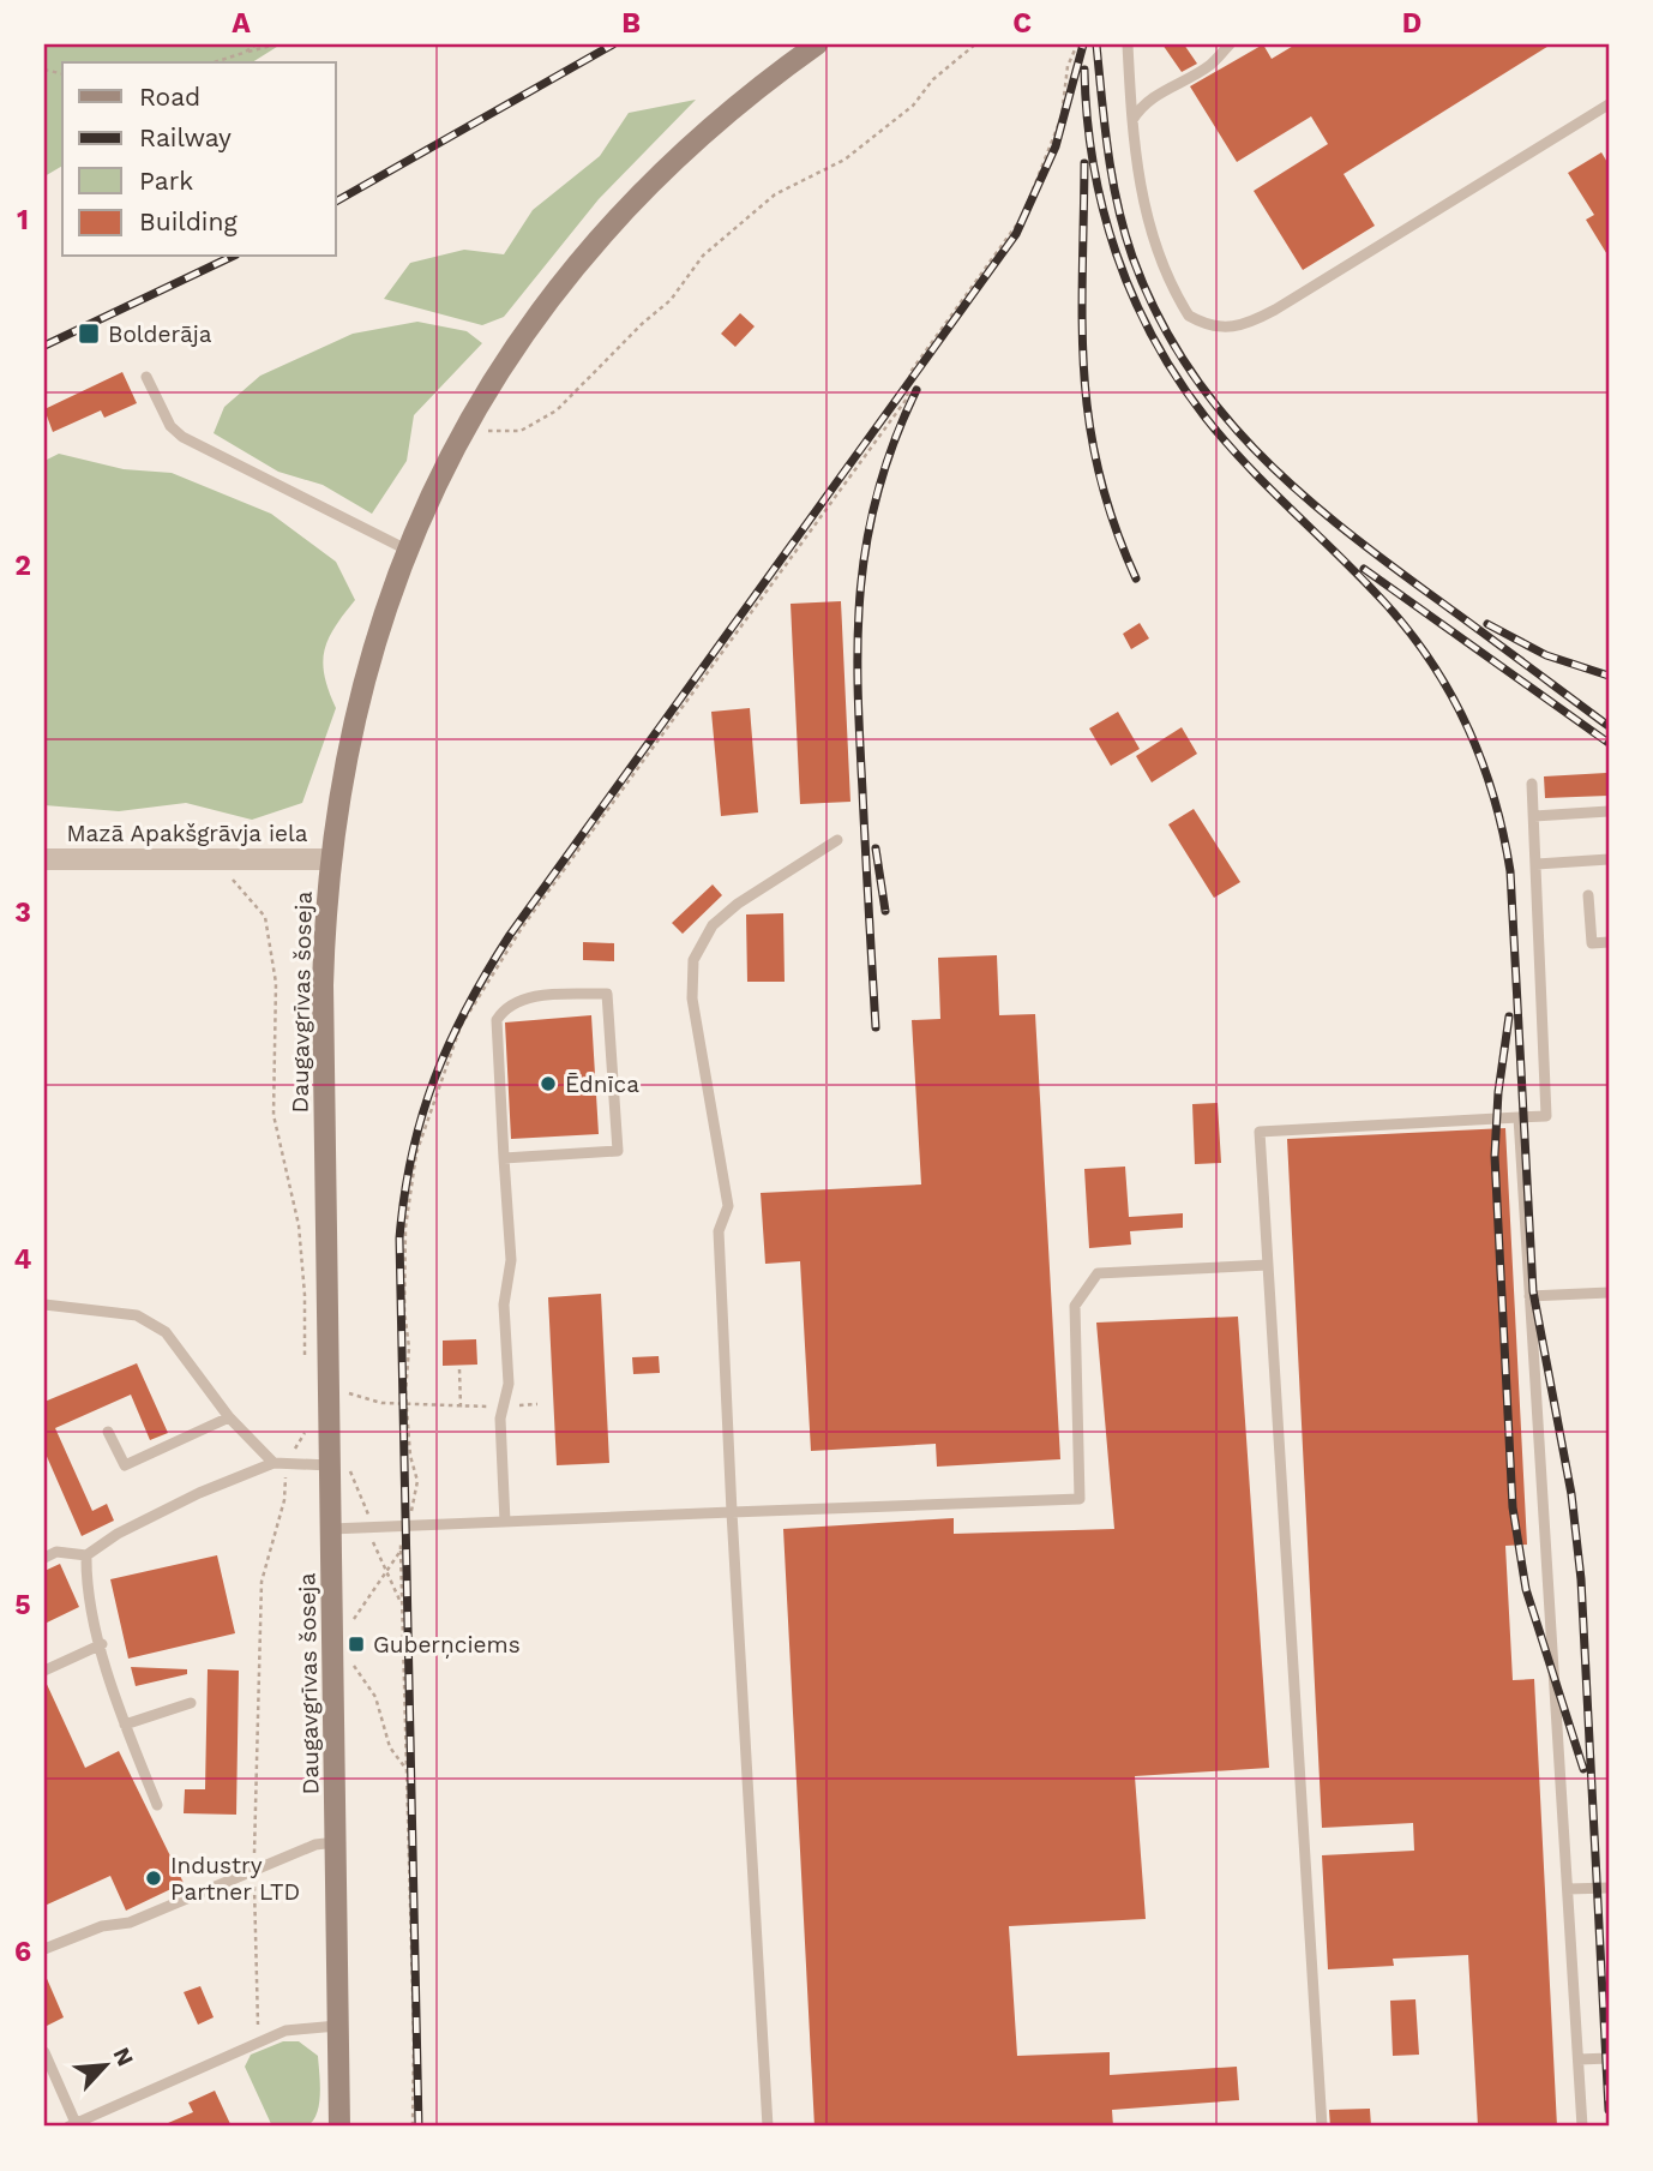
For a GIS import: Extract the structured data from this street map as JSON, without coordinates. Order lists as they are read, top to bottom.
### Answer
{
  "streets": {
    "main road": ["Daugavgrīvas šoseja"],
    "street": ["Mazā Apakšgrāvja iela"]
  },
  "crossings": [
    ["Mazā Apakšgrāvja iela", "Daugavgrīvas šoseja"]
  ],
  "places": {
    "transit": ["Bolderāja", "Guberņciems"],
    "other": ["Ēdnīca", "Industry Partner LTD"]
  },
  "legend": [
    "Road",
    "Railway",
    "Park",
    "Building"
  ],
  "north": "top right",
  "grid": {
    "columns": [
      "A",
      "B",
      "C",
      "D"
    ],
    "rows": [
      "1",
      "2",
      "3",
      "4",
      "5",
      "6"
    ]
  }
}
